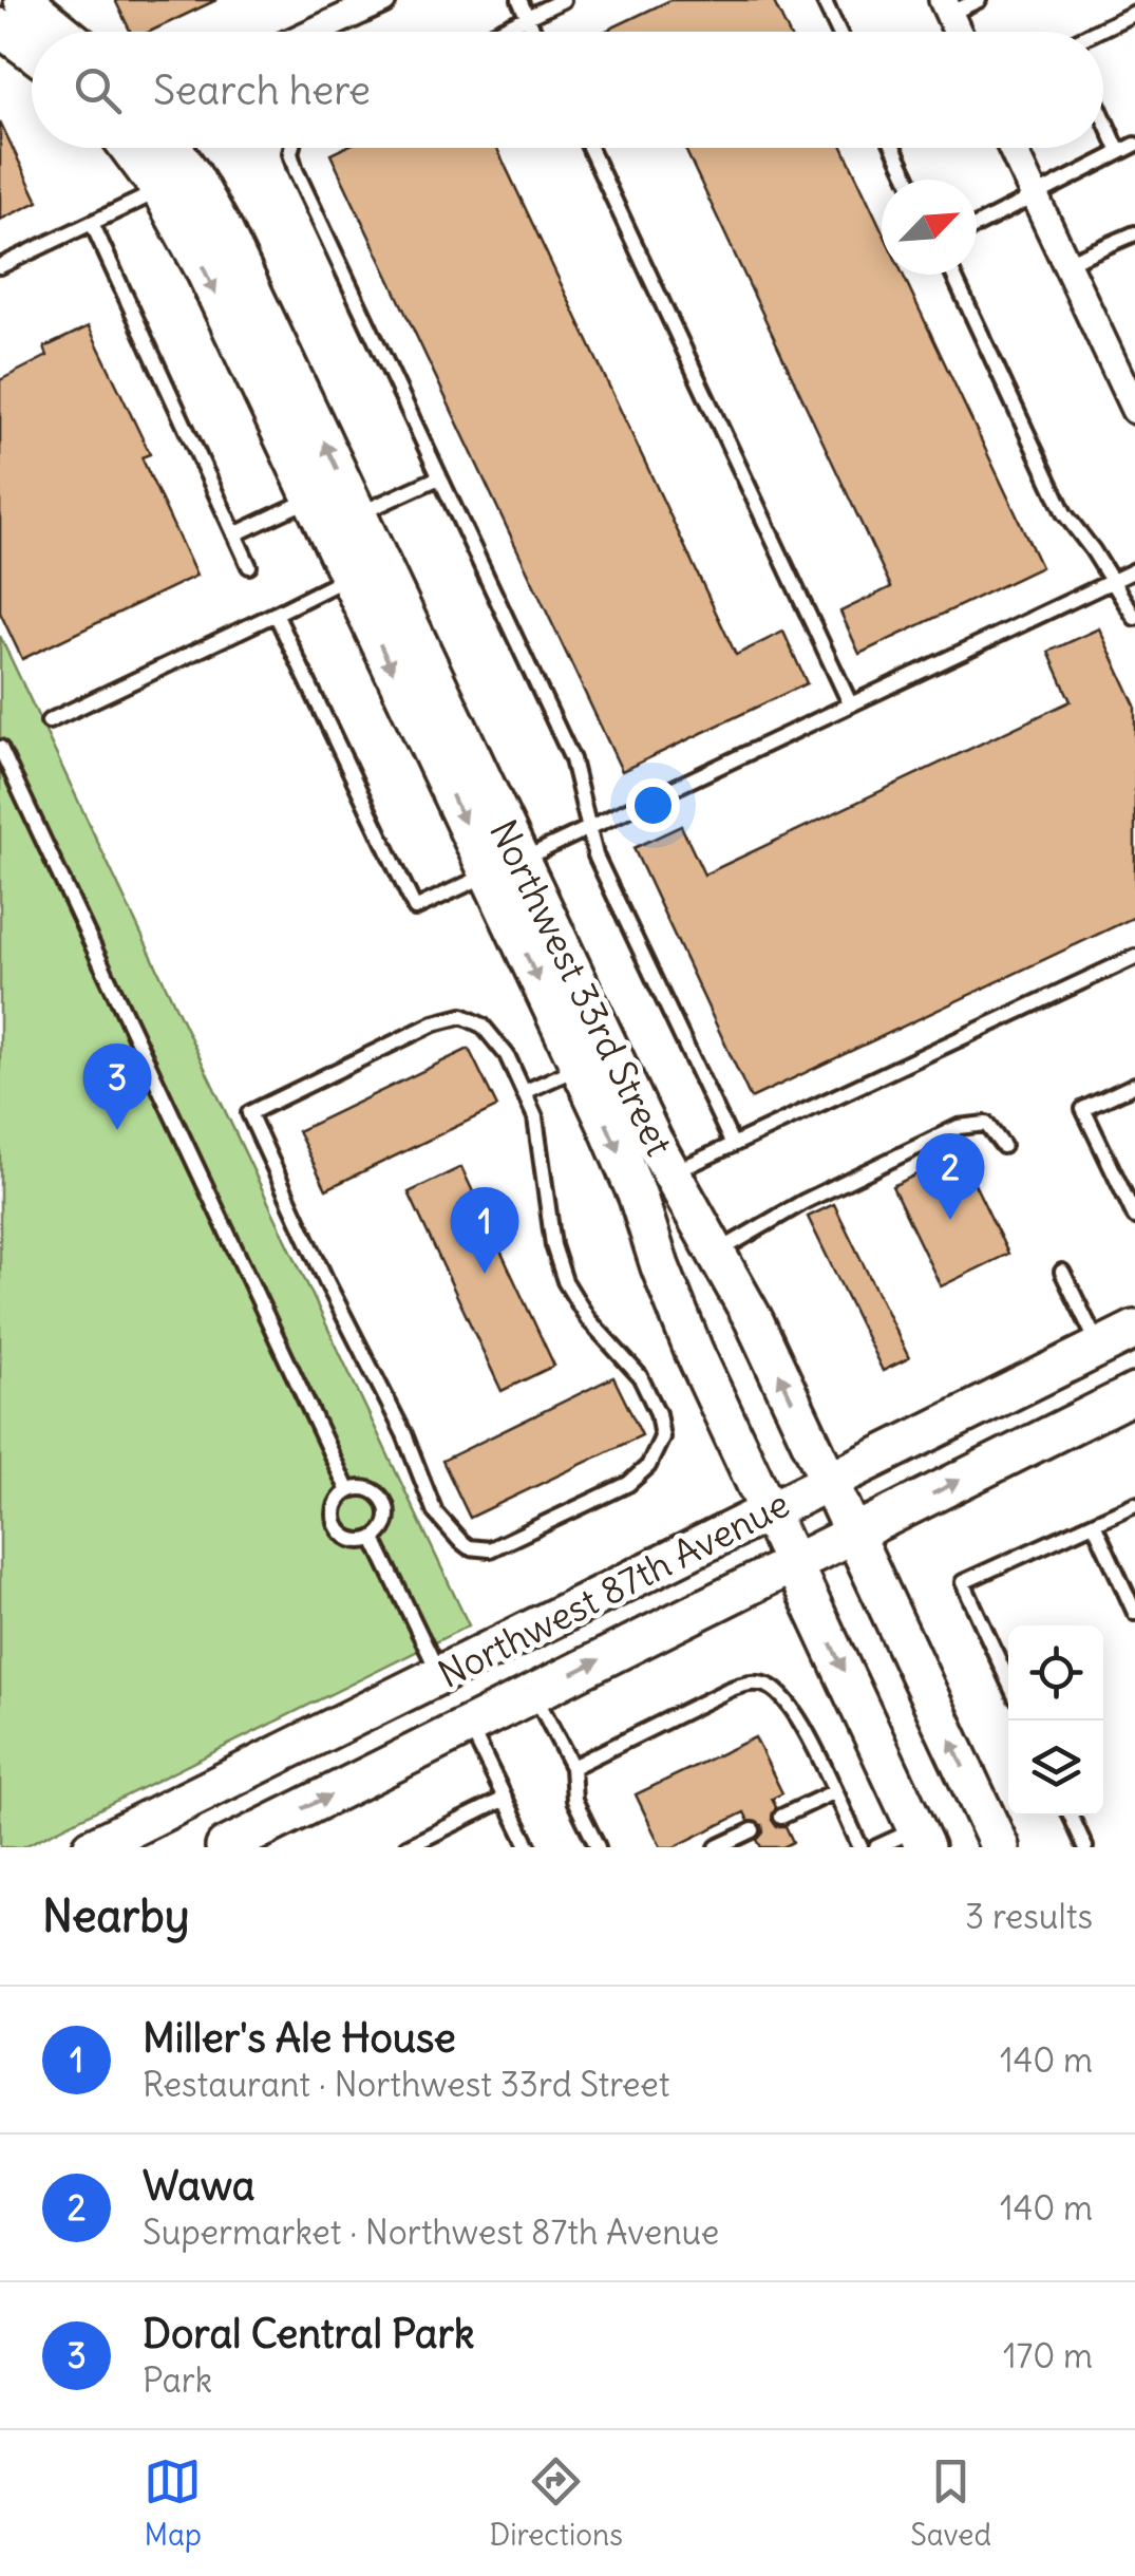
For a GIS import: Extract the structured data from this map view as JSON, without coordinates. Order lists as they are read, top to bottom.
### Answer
{
  "streets": {
    "street": ["Northwest 33rd Street", "Northwest 87th Avenue"]
  },
  "crossings": [
    ["Northwest 33rd Street", "Northwest 87th Avenue"]
  ],
  "north": "top right",
  "page": {
    "search": "Search here",
    "pins": ["3", "2", "1"],
    "heading": ["Nearby", "3 results"],
    "list": [
      {
        "mark": "1",
        "name": "Miller's Ale House",
        "note": "Restaurant · Northwest 33rd Street",
        "value": "140 m"
      },
      {
        "mark": "2",
        "name": "Wawa",
        "note": "Supermarket · Northwest 87th Avenue",
        "value": "140 m"
      },
      {
        "mark": "3",
        "name": "Doral Central Park",
        "note": "Park",
        "value": "170 m"
      }
    ],
    "nav": ["Map", "Directions", "Saved"]
  }
}
